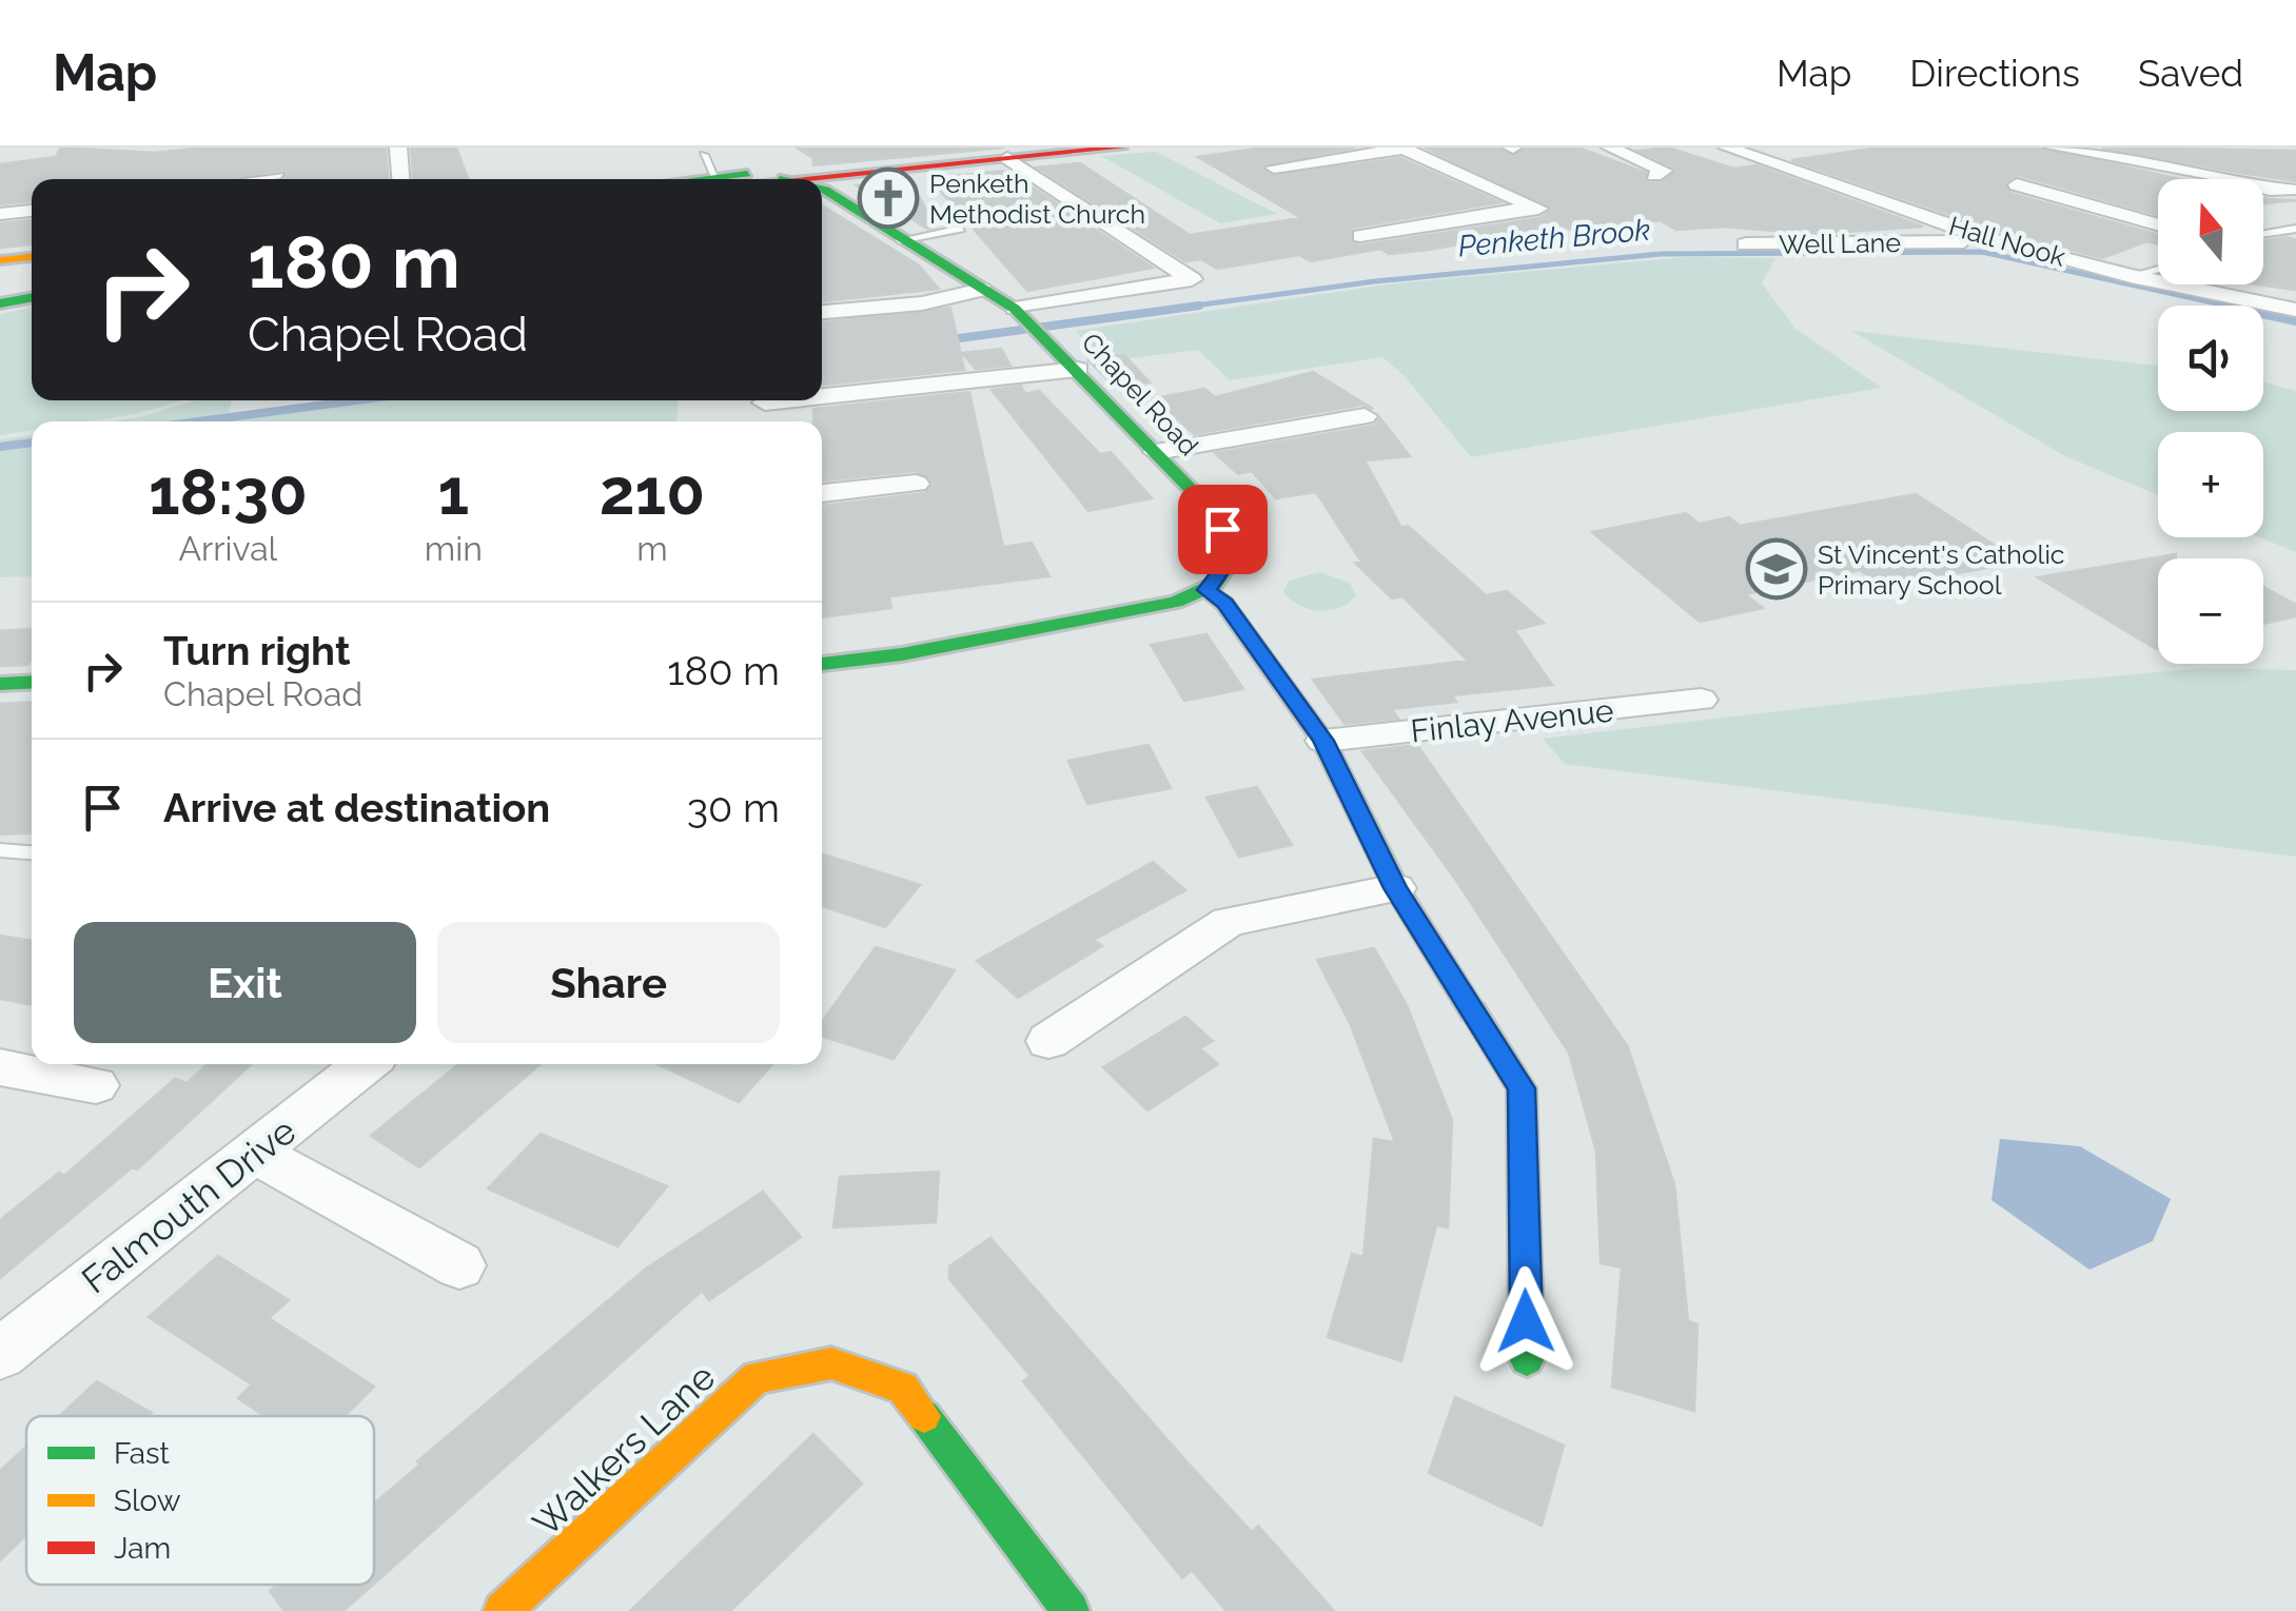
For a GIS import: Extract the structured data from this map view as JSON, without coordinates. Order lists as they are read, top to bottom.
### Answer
{
  "streets": {
    "street": [
      "Hall Nook",
      "Well Lane",
      "Chapel Road",
      "Finlay Avenue",
      "Falmouth Drive",
      "Walkers Lane"
    ]
  },
  "crossings": [
    ["Hall Nook", "Well Lane"]
  ],
  "water": ["Penketh Brook"],
  "places": {
    "church": ["Penketh Methodist Church"],
    "school or university": ["St Vincent's Catholic Primary School"]
  },
  "legend": ["Fast", "Slow", "Jam"],
  "north": "top",
  "page": {
    "header": "Map",
    "nav": ["Map", "Directions", "Saved"],
    "map_buttons": ["+", "−"],
    "turn": ["180 m", "Chapel Road"],
    "eta": [
      "18:30",
      "Arrival",
      "1",
      "min",
      "210",
      "m"
    ],
    "list": [
      {
        "name": "Turn right",
        "note": "Chapel Road",
        "value": "180 m"
      },
      {
        "name": "Arrive at destination",
        "value": "30 m"
      }
    ],
    "buttons": ["Exit", "Share"]
  }
}
